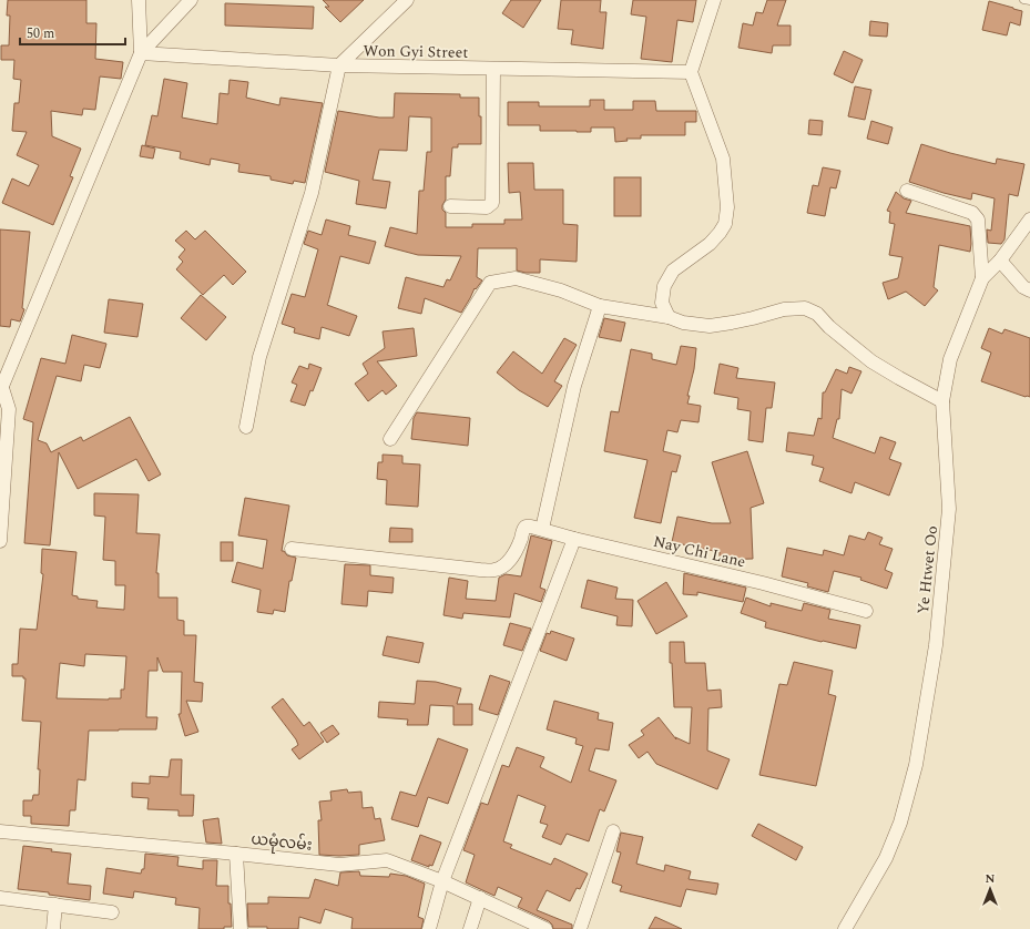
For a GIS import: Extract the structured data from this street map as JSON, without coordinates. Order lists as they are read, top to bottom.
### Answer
{
  "streets": {
    "street": [
      "Won Gyi Street",
      "Nay Chi Lane",
      "Ye Htwet Oo",
      "ယမုံလမ်း"
    ]
  },
  "scale_bar": "50 m",
  "north": "top"
}
